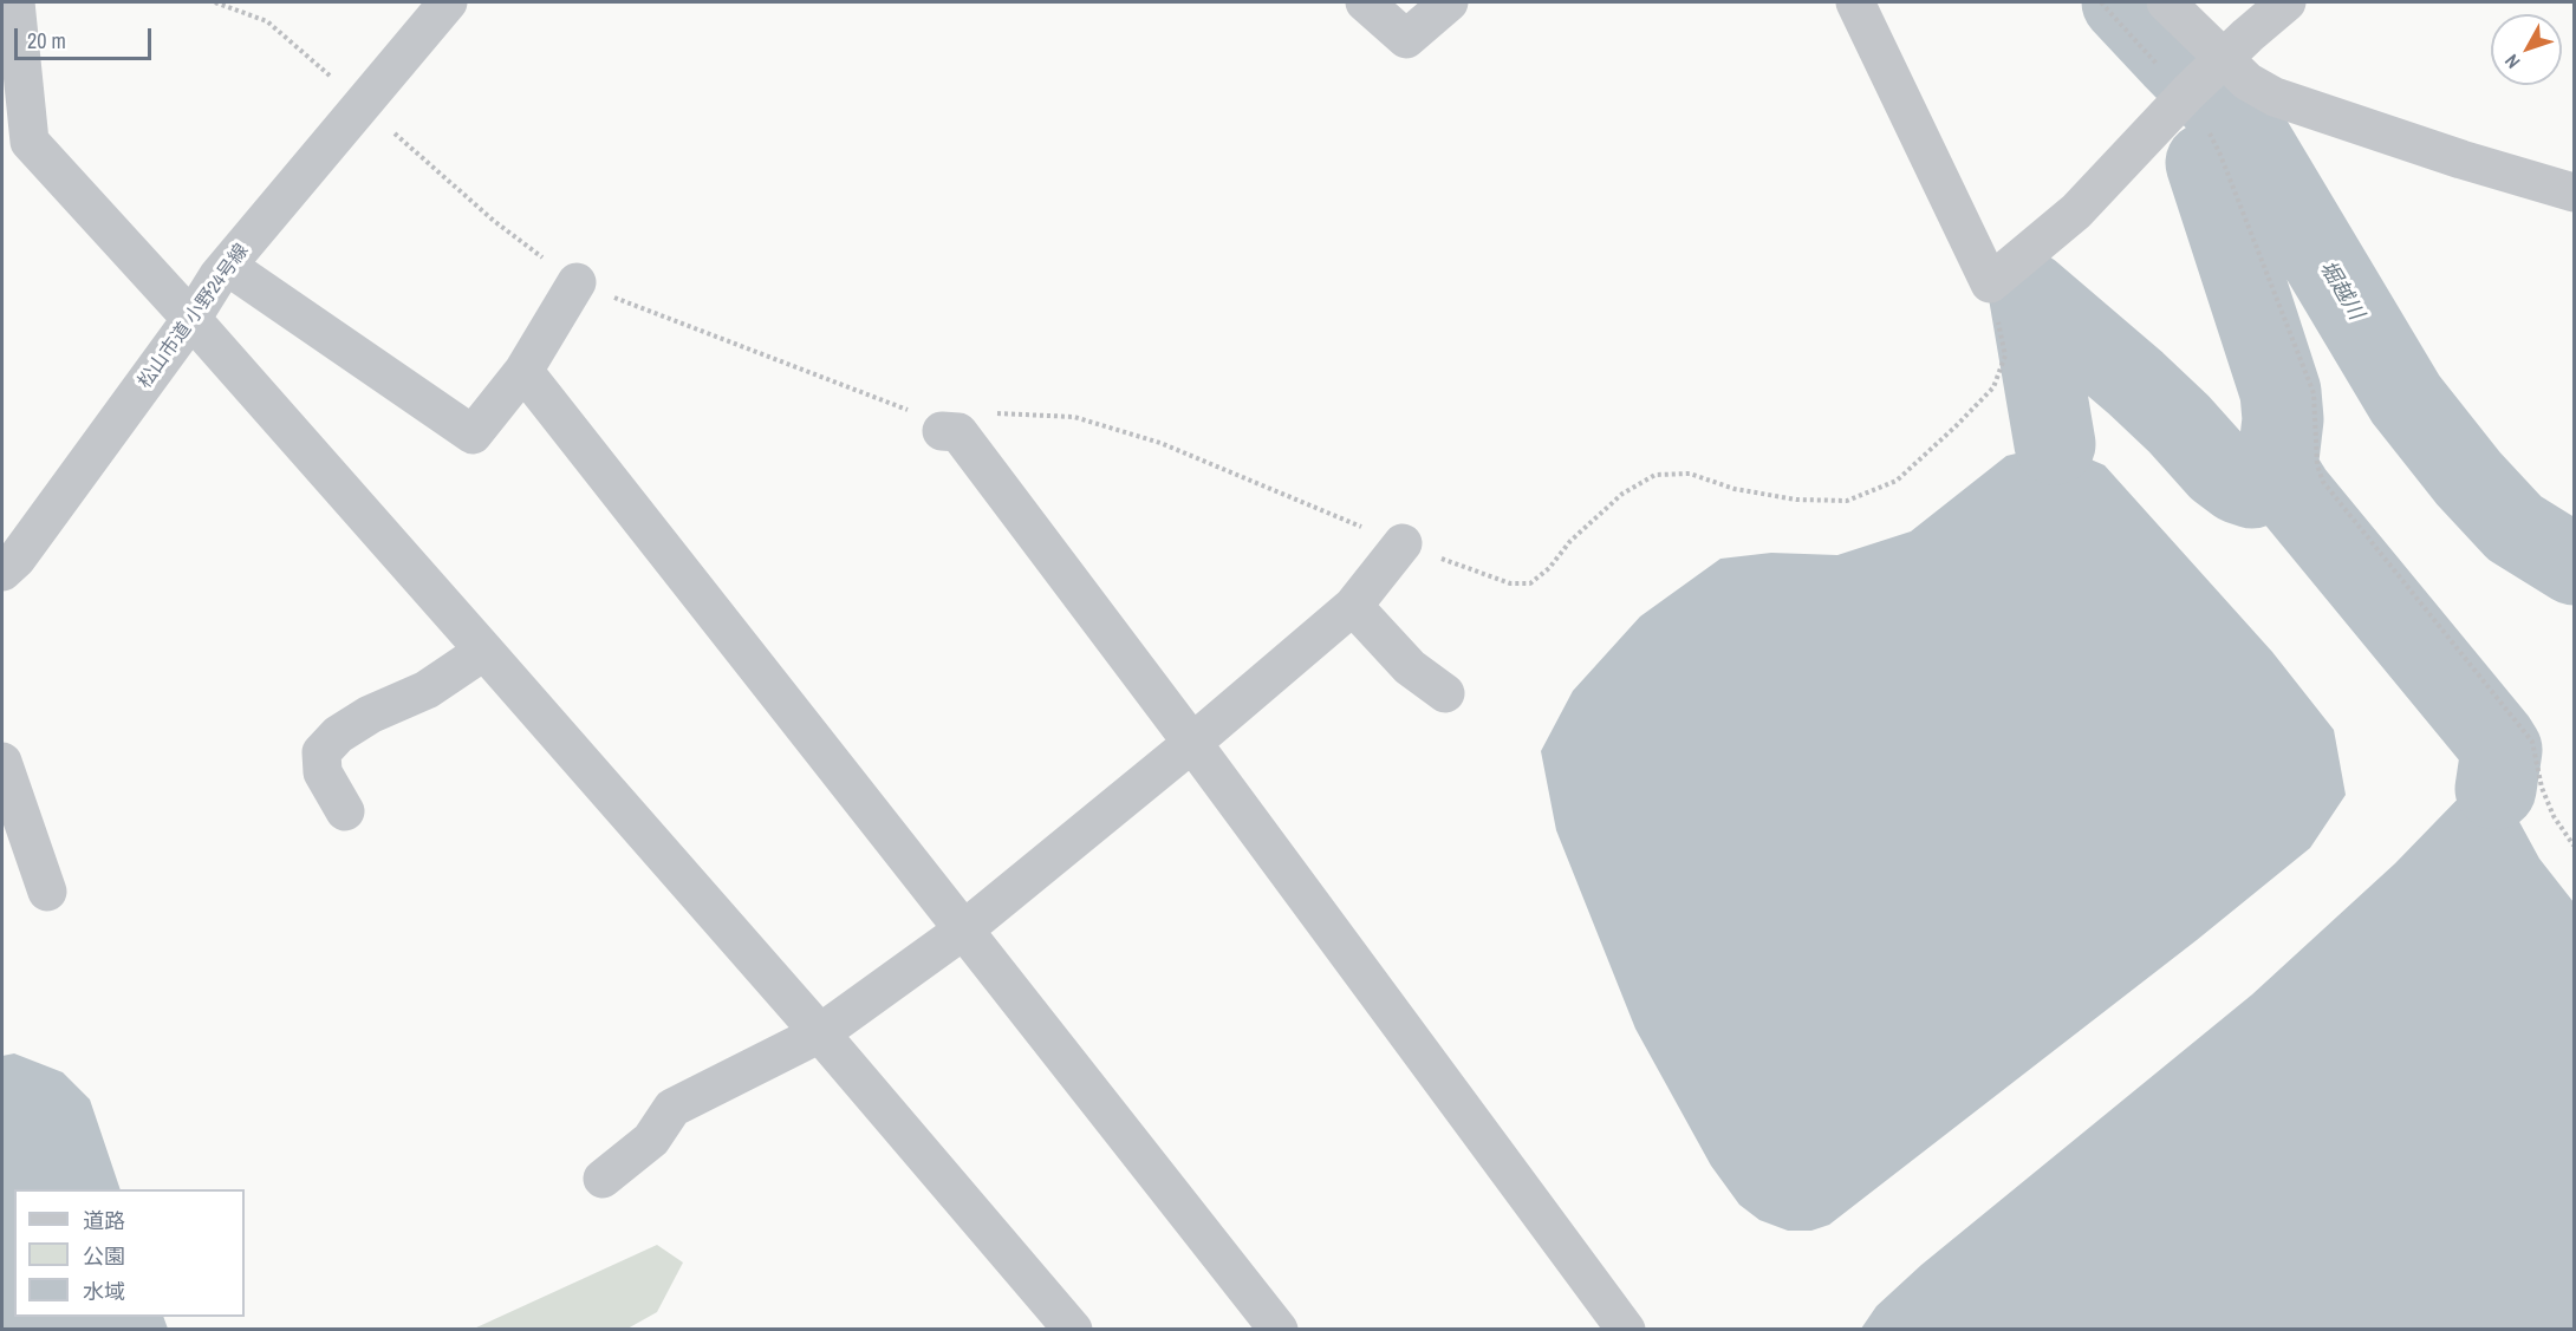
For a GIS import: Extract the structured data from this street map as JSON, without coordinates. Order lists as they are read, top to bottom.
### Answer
{
  "streets": {
    "street": ["松山市道 小野24号線"]
  },
  "water": ["堀越川"],
  "legend": ["道路", "公園", "水域"],
  "scale_bar": "20 m",
  "north": "bottom left"
}
